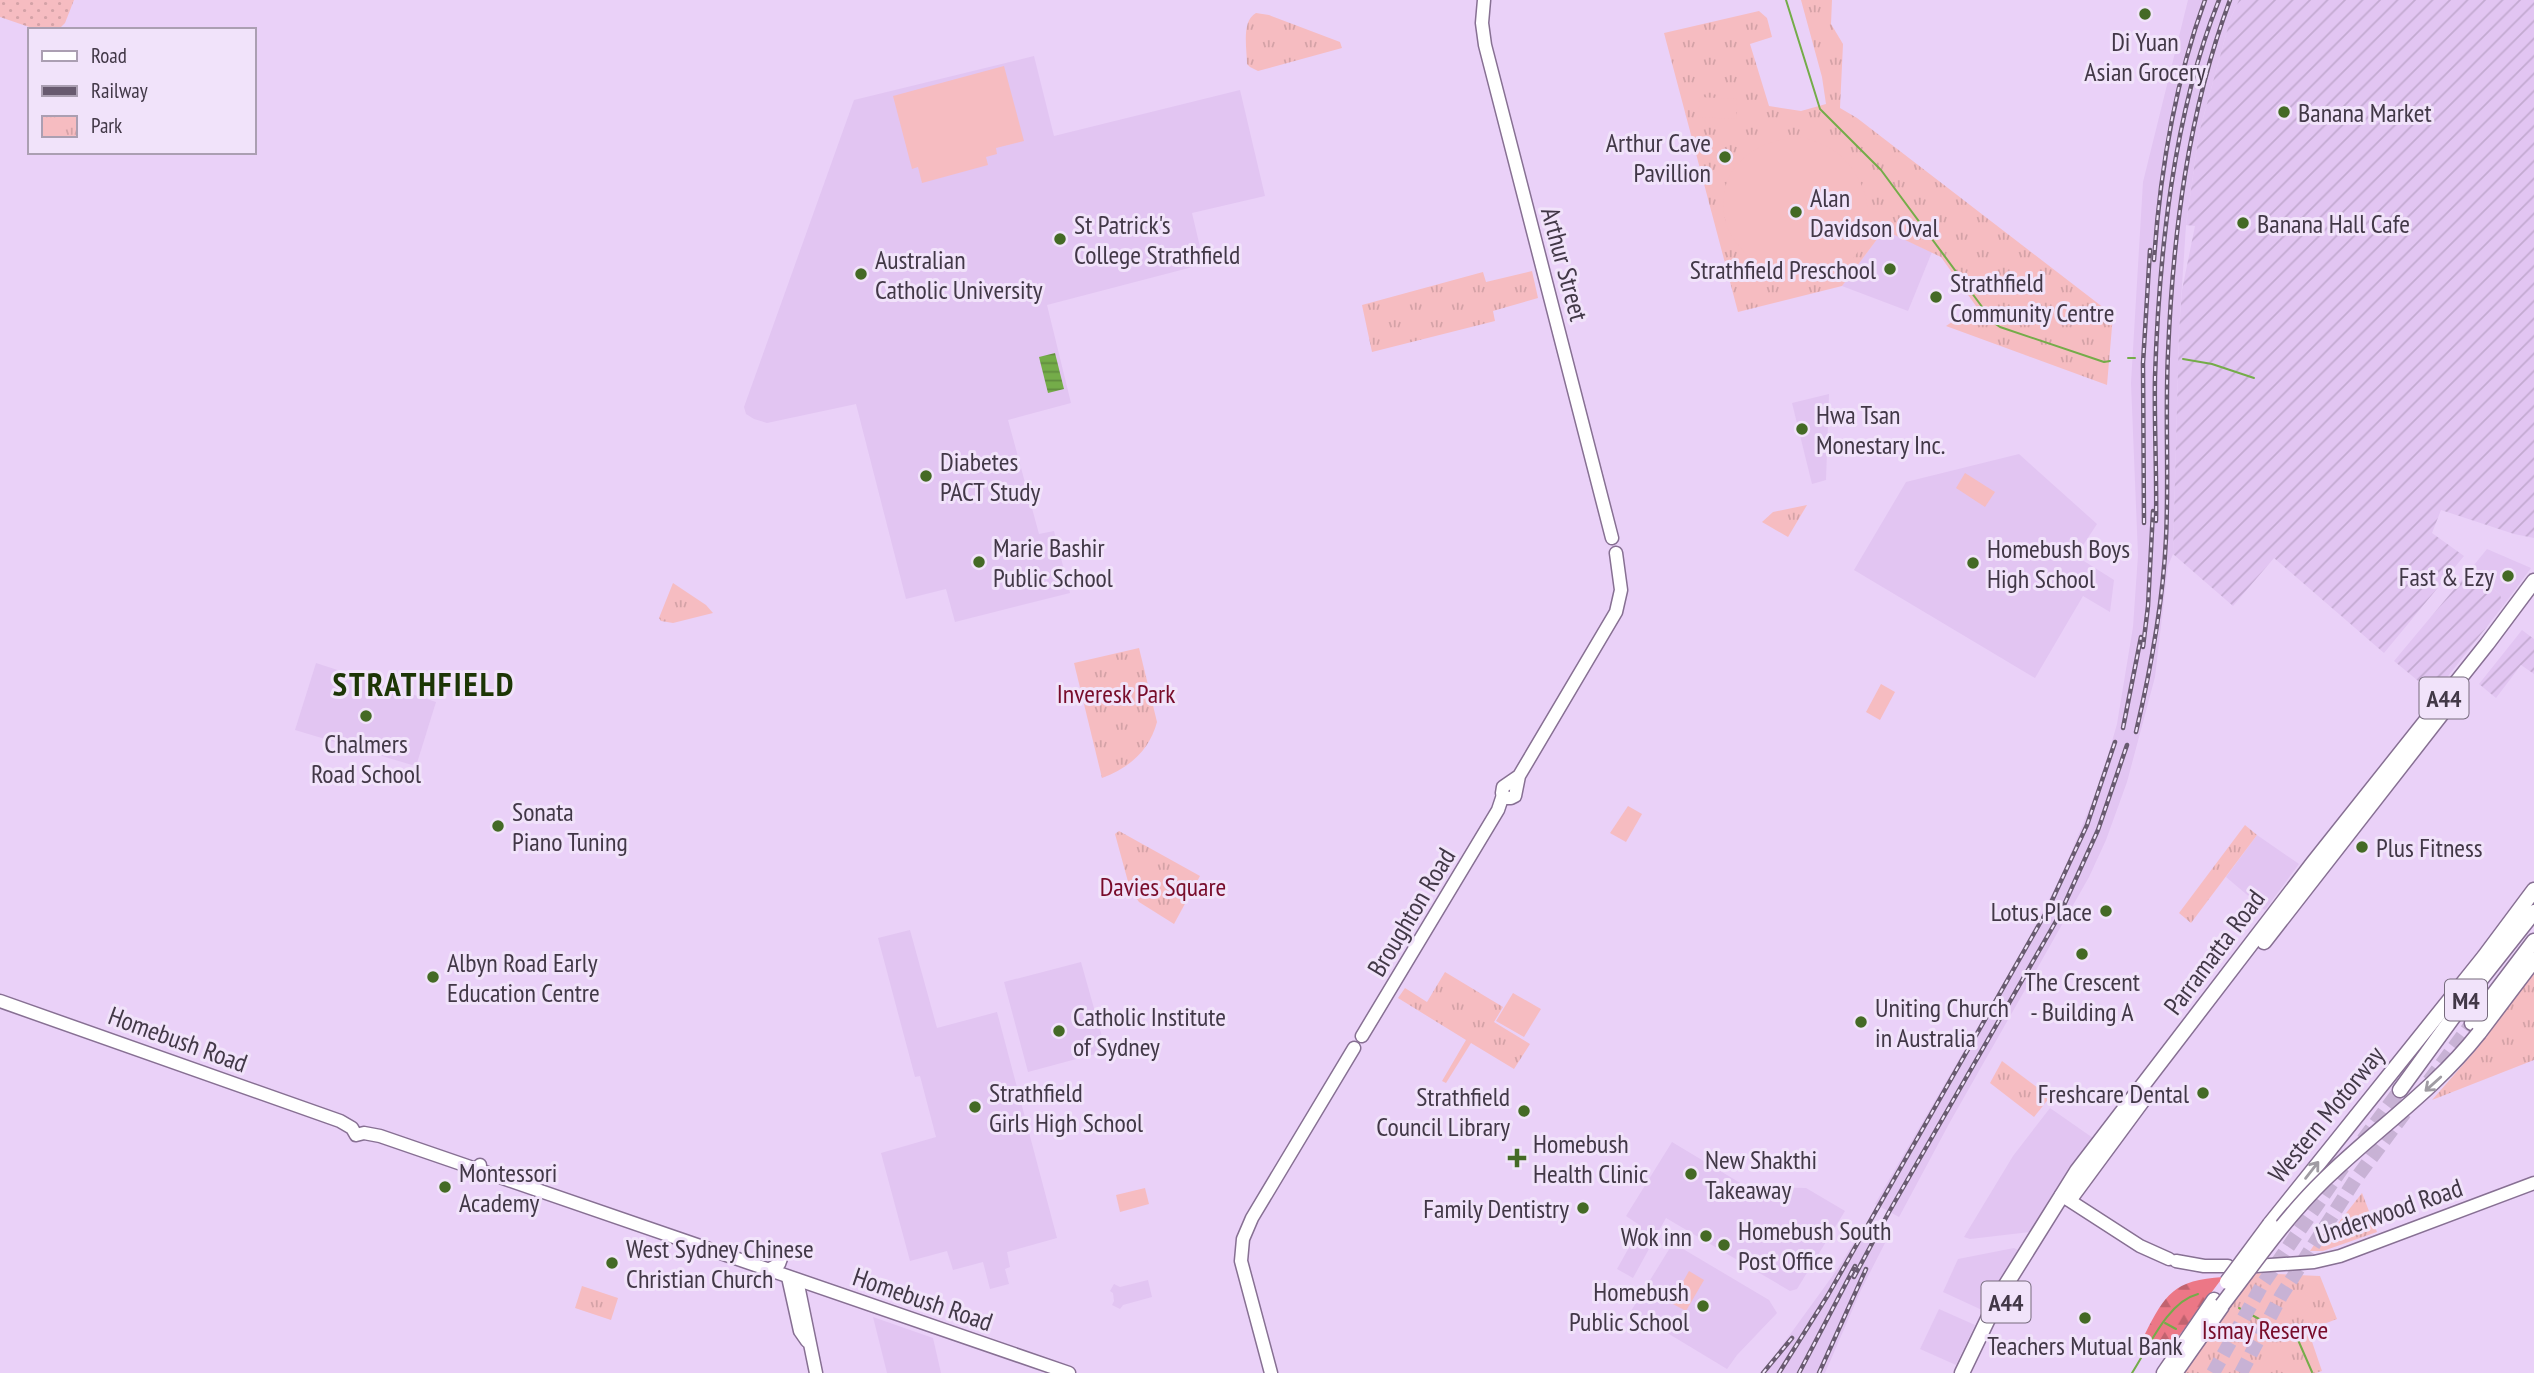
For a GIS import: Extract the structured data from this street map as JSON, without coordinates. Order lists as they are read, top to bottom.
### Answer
{
  "streets": {
    "highway": [
      "A44",
      "Parramatta Road",
      "M4",
      "Western Motorway"
    ],
    "main road": [
      "Arthur Street",
      "Broughton Road",
      "Homebush Road",
      "Underwood Road"
    ]
  },
  "crossings": [
    ["Arthur Street", "Broughton Road"]
  ],
  "districts": ["STRATHFIELD"],
  "parks": ["Inveresk Park", "Davies Square", "Ismay Reserve"],
  "places": {
    "other": [
      "Di Yuan Asian Grocery",
      "Banana Market",
      "Arthur Cave Pavillion",
      "Alan Davidson Oval",
      "Banana Hall Cafe",
      "St Patrick's College Strathfield",
      "Strathfield Preschool",
      "Australian Catholic University",
      "Strathfield Community Centre",
      "Hwa Tsan Monestary Inc.",
      "Diabetes PACT Study",
      "Marie Bashir Public School",
      "Homebush Boys High School",
      "Fast & Ezy",
      "Chalmers Road School",
      "Sonata Piano Tuning",
      "Plus Fitness",
      "Lotus Place",
      "The Crescent - Building A",
      "Albyn Road Early Education Centre",
      "Uniting Church in Australia",
      "Catholic Institute of Sydney",
      "Freshcare Dental",
      "Strathfield Girls High School",
      "Strathfield Council Library",
      "New Shakthi Takeaway",
      "Montessori Academy",
      "Family Dentistry",
      "Wok inn",
      "Homebush South Post Office",
      "West Sydney Chinese Christian Church",
      "Homebush Public School",
      "Teachers Mutual Bank"
    ],
    "health": ["Homebush Health Clinic"]
  },
  "legend": ["Road", "Railway", "Park"]
}
